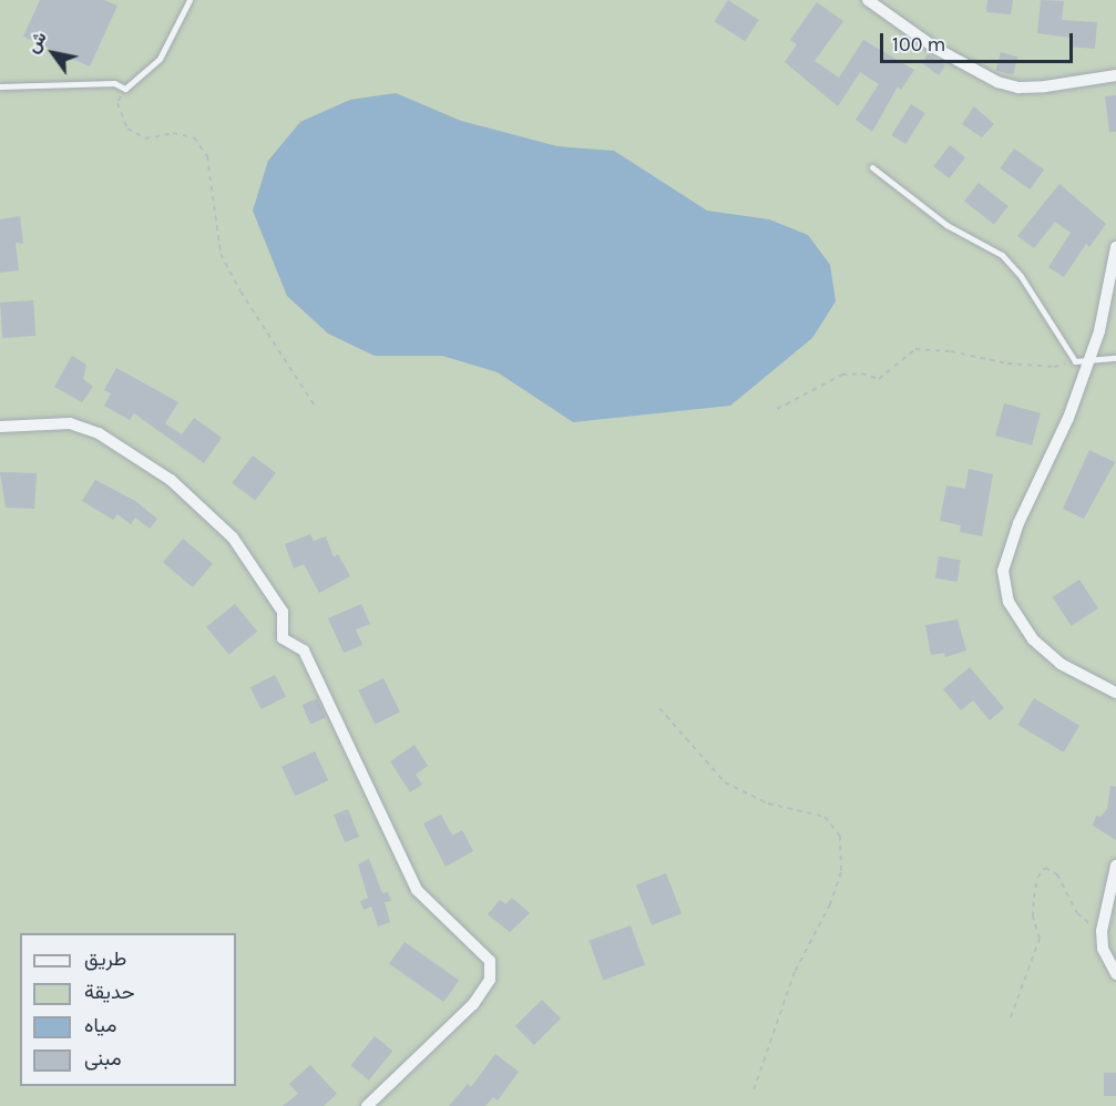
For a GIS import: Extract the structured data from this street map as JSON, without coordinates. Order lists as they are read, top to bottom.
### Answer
{
  "legend": [
    "طريق",
    "حديقة",
    "مياه",
    "مبنى"
  ],
  "scale_bar": "100 m",
  "north": "top left"
}
